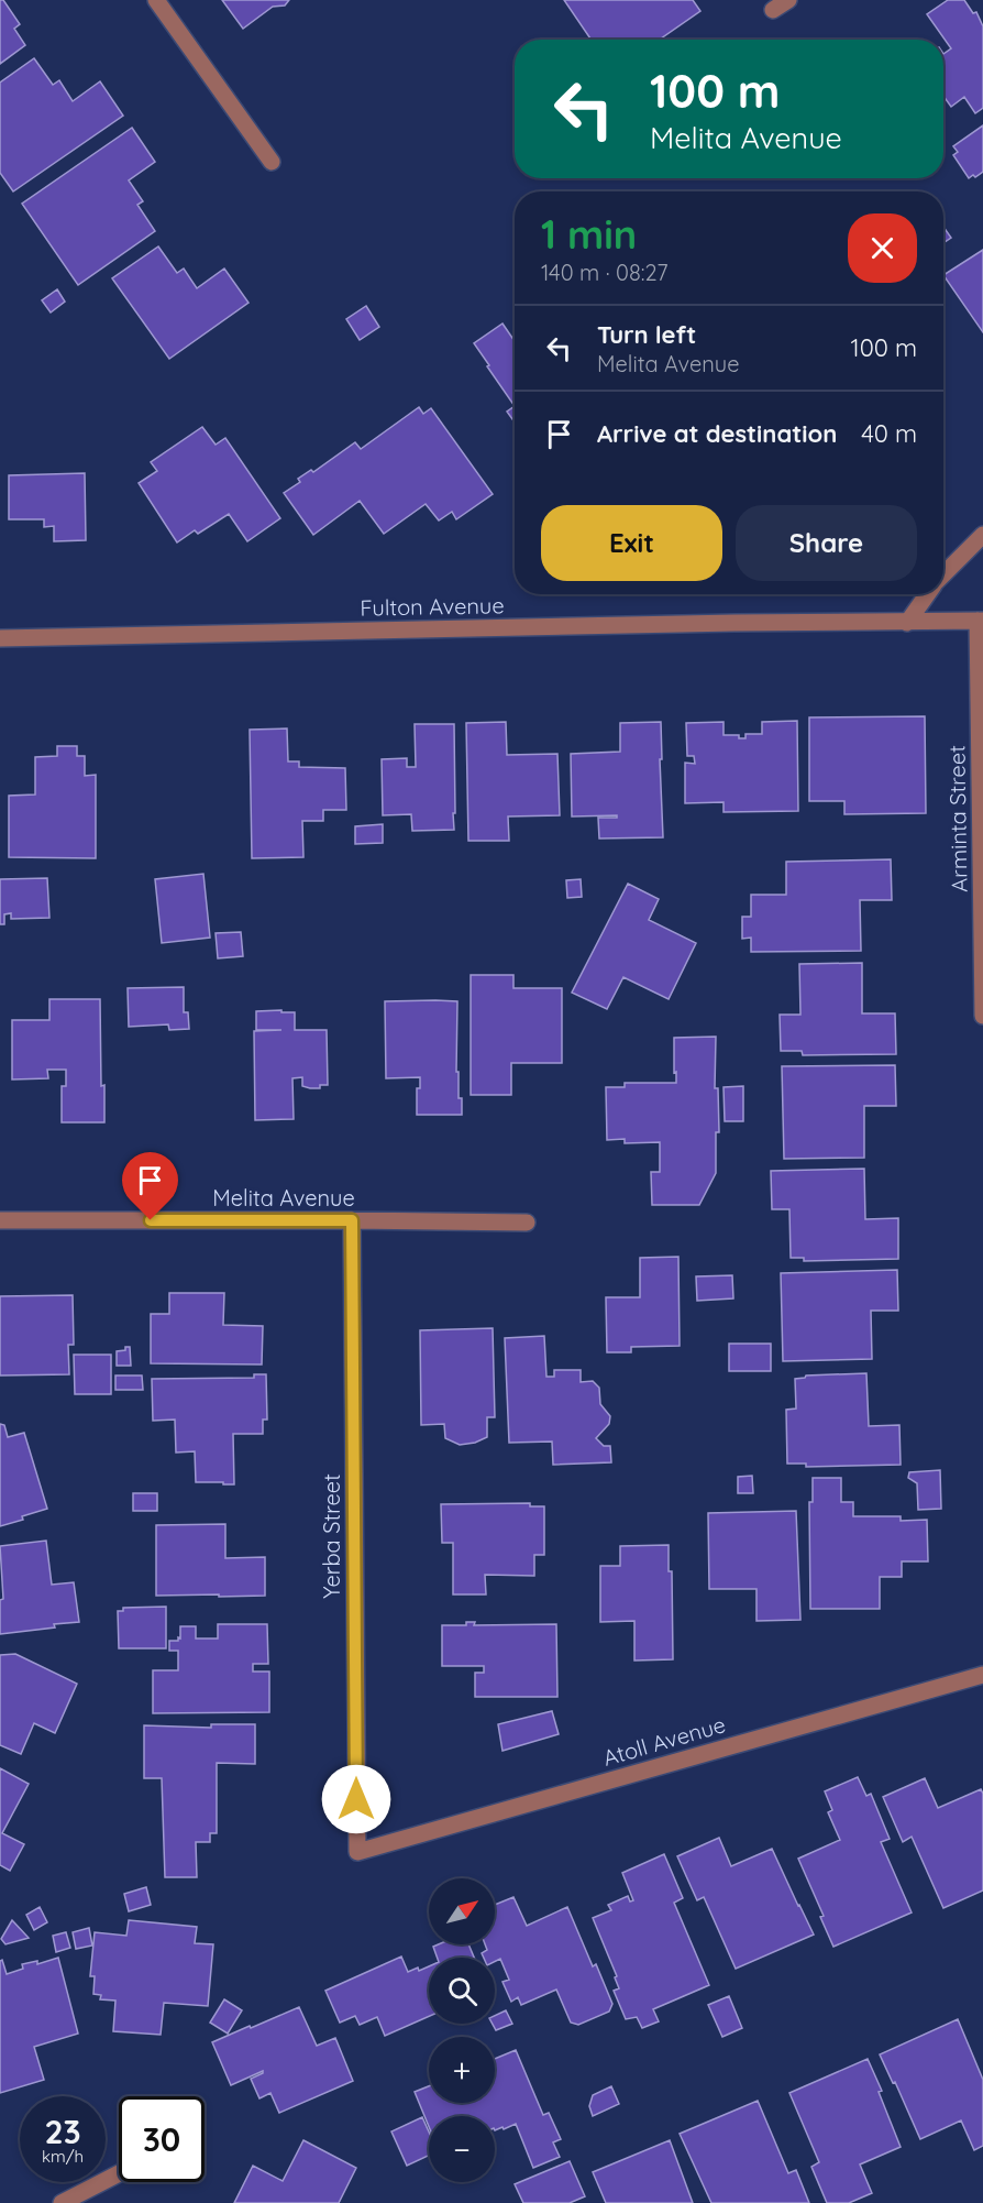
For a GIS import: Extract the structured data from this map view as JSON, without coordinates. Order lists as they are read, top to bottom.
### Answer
{
  "streets": {
    "street": [
      "Fulton Avenue",
      "Arminta Street",
      "Melita Avenue",
      "Yerba Street",
      "Atoll Avenue"
    ]
  },
  "crossings": [
    ["Fulton Avenue", "Arminta Street"],
    ["Melita Avenue", "Yerba Street"],
    ["Yerba Street", "Atoll Avenue"]
  ],
  "north": "top right",
  "page": {
    "turn": ["100 m", "Melita Avenue"],
    "heading": ["1 min", "140 m · 08:27"],
    "list": [
      {
        "name": "Turn left",
        "note": "Melita Avenue",
        "value": "100 m"
      },
      {
        "name": "Arrive at destination",
        "value": "40 m"
      }
    ],
    "buttons": ["Exit", "Share"],
    "map_buttons": ["+", "−"],
    "speed": "23 km/h",
    "limit": "30"
  }
}
